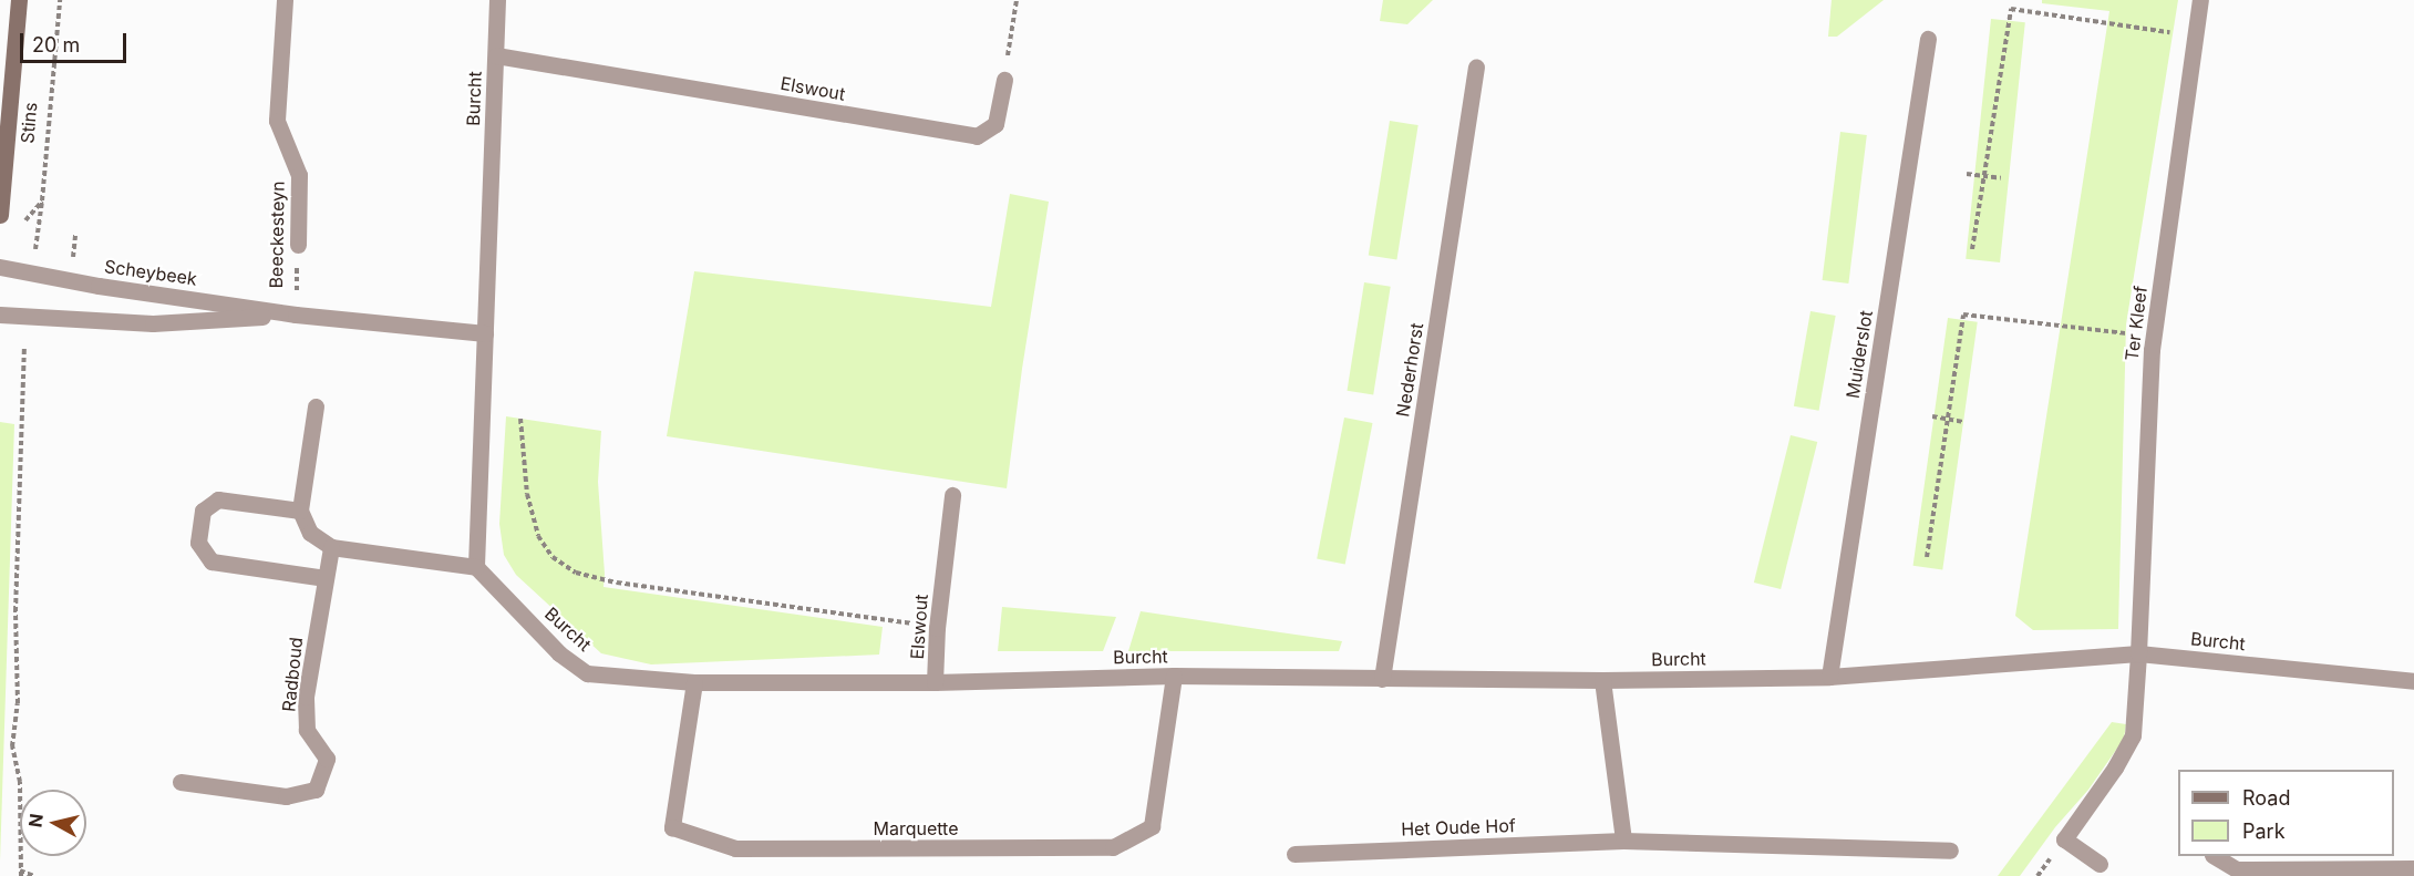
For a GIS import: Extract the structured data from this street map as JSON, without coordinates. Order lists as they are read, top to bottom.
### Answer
{
  "streets": {
    "street": [
      "Elswout",
      "Burcht",
      "Stins",
      "Beeckesteyn",
      "Scheybeek",
      "Ter Kleef",
      "Muiderslot",
      "Nederhorst",
      "Radboud",
      "Het Oude Hof",
      "Marquette"
    ]
  },
  "crossings": [
    ["Elswout", "Burcht"],
    ["Burcht", "Scheybeek"],
    ["Burcht", "Ter Kleef"],
    ["Burcht", "Muiderslot"],
    ["Burcht", "Nederhorst"],
    ["Burcht", "Marquette"],
    ["Beeckesteyn", "Scheybeek"]
  ],
  "legend": ["Road", "Park"],
  "scale_bar": "20 m",
  "north": "left"
}
